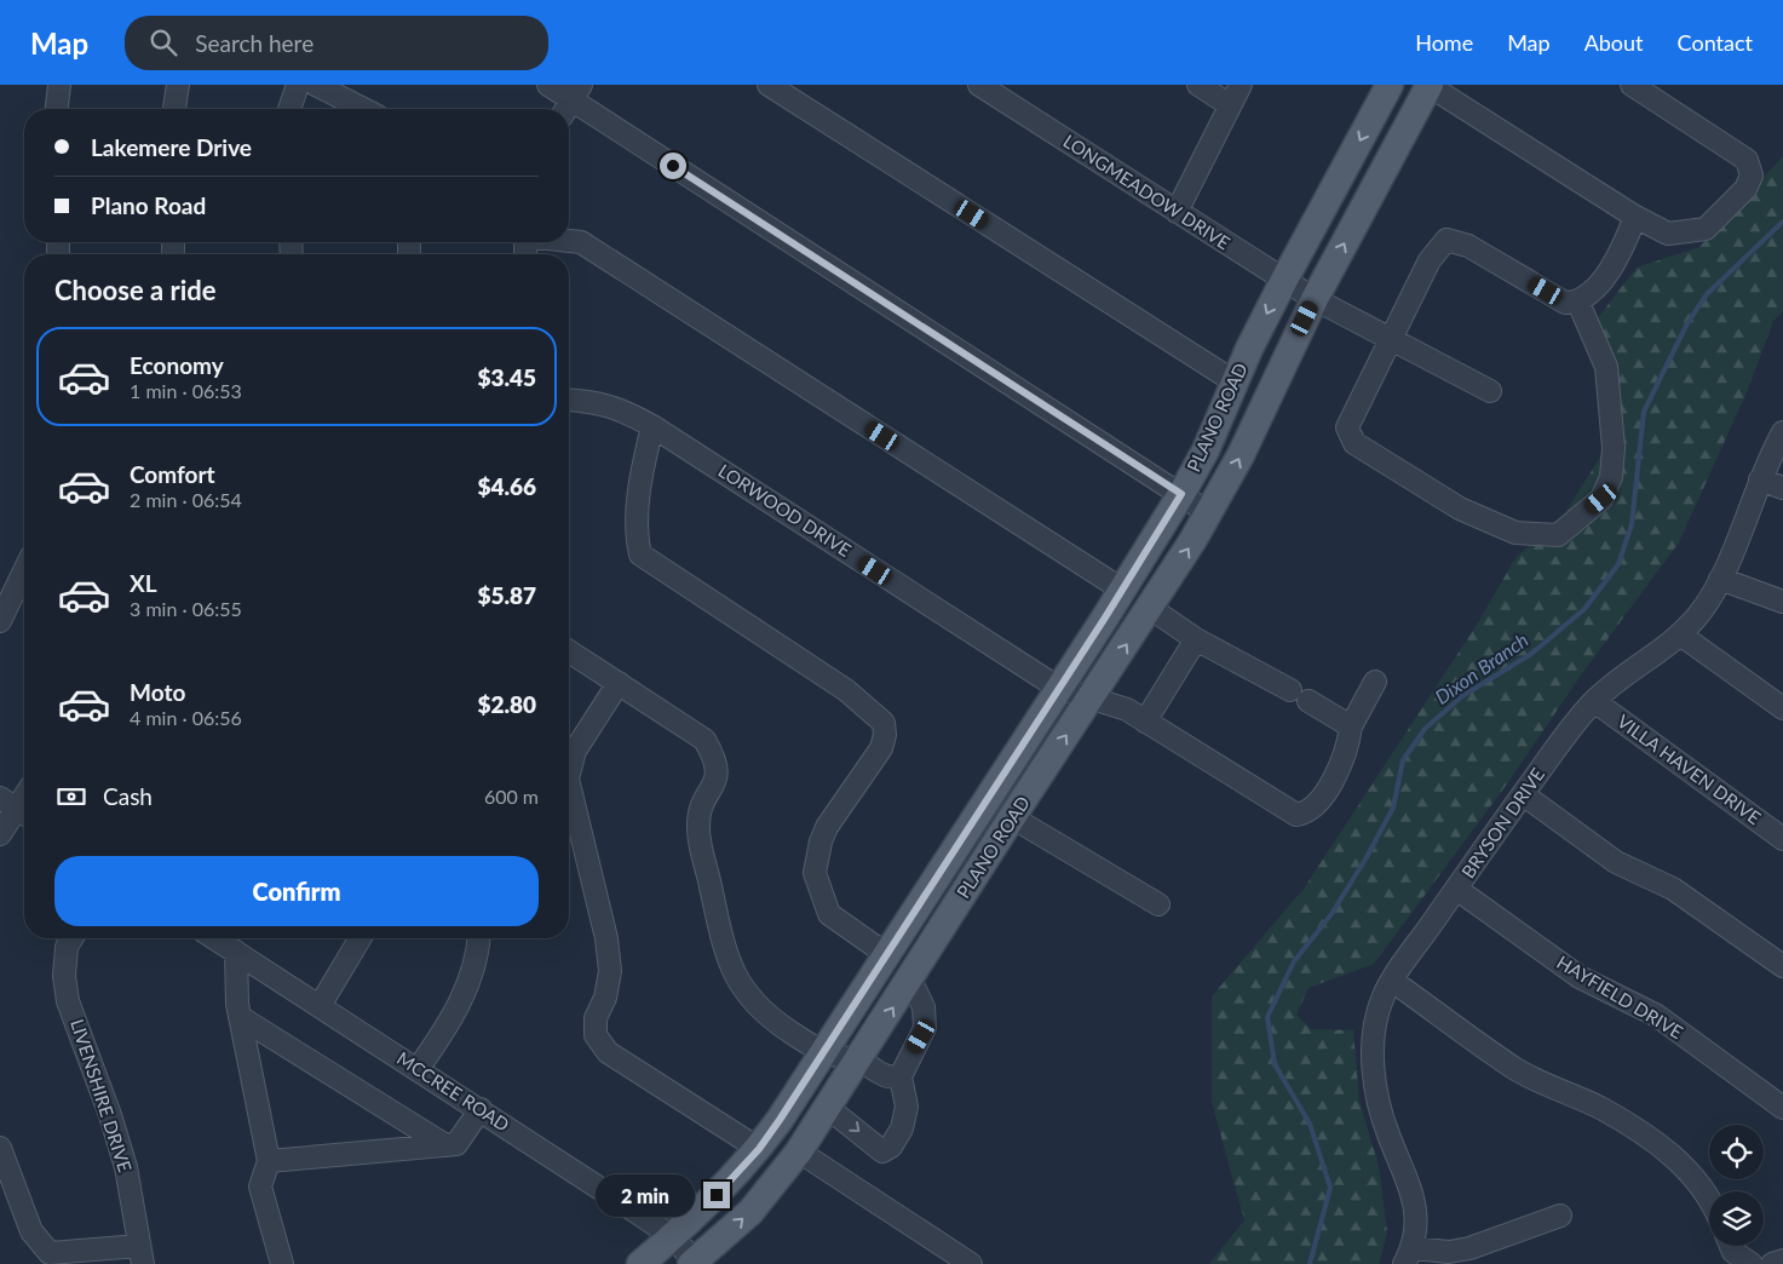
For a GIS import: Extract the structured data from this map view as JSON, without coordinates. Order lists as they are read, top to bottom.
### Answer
{
  "streets": {
    "main road": ["PLANO ROAD"],
    "street": [
      "LONGMEADOW DRIVE",
      "LORWOOD DRIVE",
      "VILLA HAVEN DRIVE",
      "BRYSON DRIVE",
      "HAYFIELD DRIVE",
      "MCCREE ROAD",
      "LIVENSHIRE DRIVE"
    ]
  },
  "crossings": [
    ["LONGMEADOW DRIVE", "PLANO ROAD"],
    ["PLANO ROAD", "LORWOOD DRIVE"],
    ["PLANO ROAD", "MCCREE ROAD"],
    ["VILLA HAVEN DRIVE", "BRYSON DRIVE"],
    ["BRYSON DRIVE", "HAYFIELD DRIVE"]
  ],
  "water": ["Dixon Branch"],
  "page": {
    "header": "Map",
    "search": "Search here",
    "nav": [
      "Home",
      "Map",
      "About",
      "Contact"
    ],
    "banner": ["Lakemere Drive", "Plano Road"],
    "heading": "Choose a ride",
    "list": [
      {
        "name": "Economy",
        "note": "1 min · 06:53",
        "value": "$3.45"
      },
      {
        "name": "Comfort",
        "note": "2 min · 06:54",
        "value": "$4.66"
      },
      {
        "name": "XL",
        "note": "3 min · 06:55",
        "value": "$5.87"
      },
      {
        "name": "Moto",
        "note": "4 min · 06:56",
        "value": "$2.80"
      }
    ],
    "pay": ["Cash", "600 m"],
    "buttons": "Confirm",
    "bubble": "2 min"
  }
}
